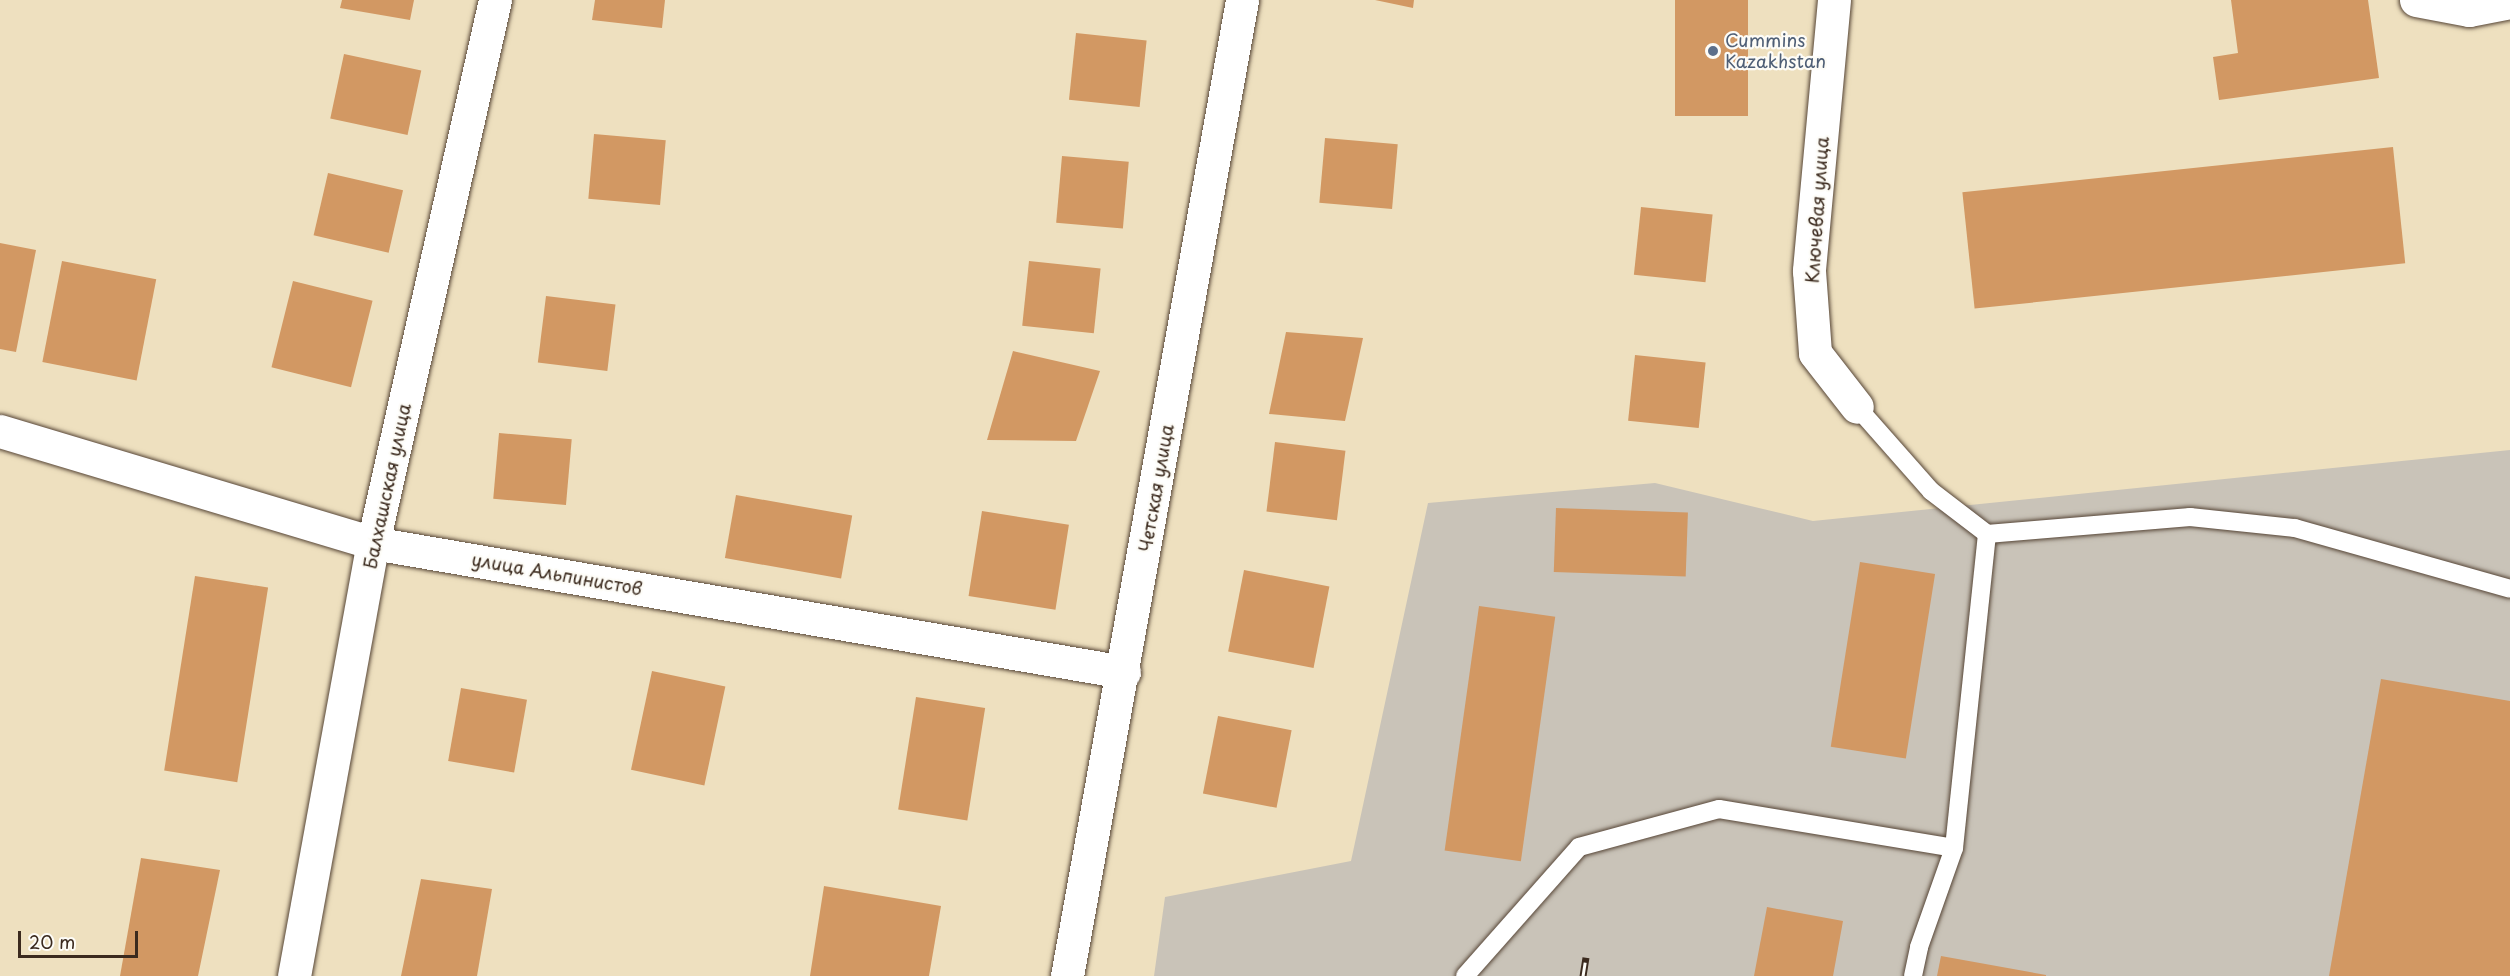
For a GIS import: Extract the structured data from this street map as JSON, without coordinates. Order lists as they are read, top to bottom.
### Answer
{
  "streets": {
    "street": [
      "Ключевая улица",
      "Балхашская улица",
      "Четская улица",
      "улица Альпинистов"
    ]
  },
  "crossings": [
    ["Балхашская улица", "улица Альпинистов"],
    ["Четская улица", "улица Альпинистов"]
  ],
  "places": ["Cummins Kazakhstan"],
  "scale_bar": "20 m"
}
